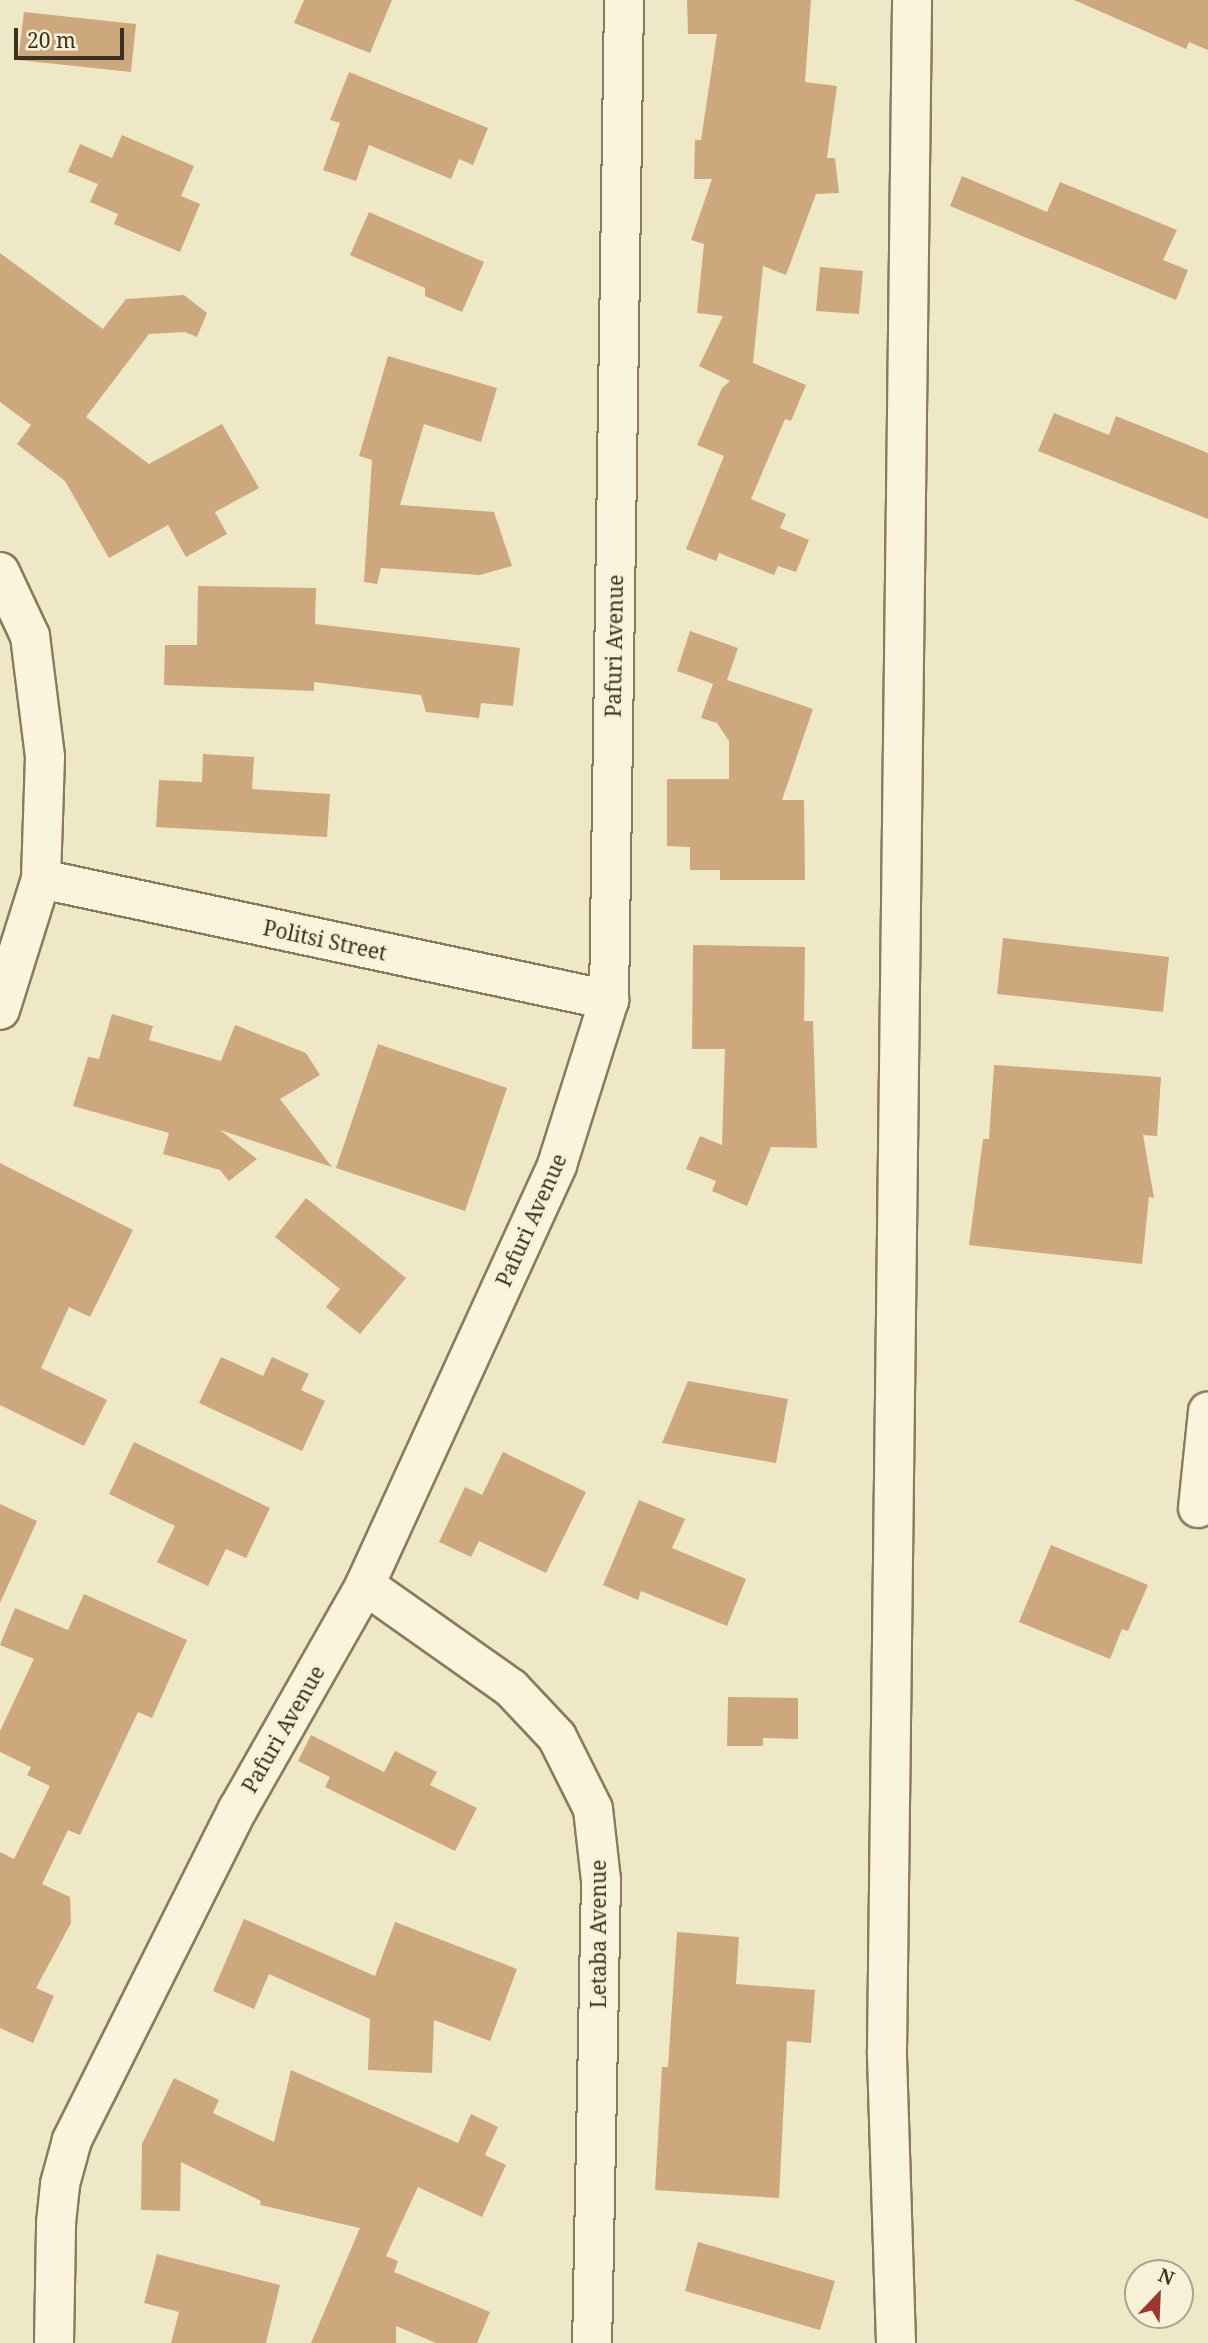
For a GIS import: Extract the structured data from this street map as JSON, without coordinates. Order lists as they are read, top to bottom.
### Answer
{
  "streets": {
    "street": ["Pafuri Avenue", "Politsi Street", "Letaba Avenue"]
  },
  "crossings": [
    ["Pafuri Avenue", "Politsi Street"],
    ["Pafuri Avenue", "Letaba Avenue"]
  ],
  "scale_bar": "20 m",
  "north": "top right"
}
